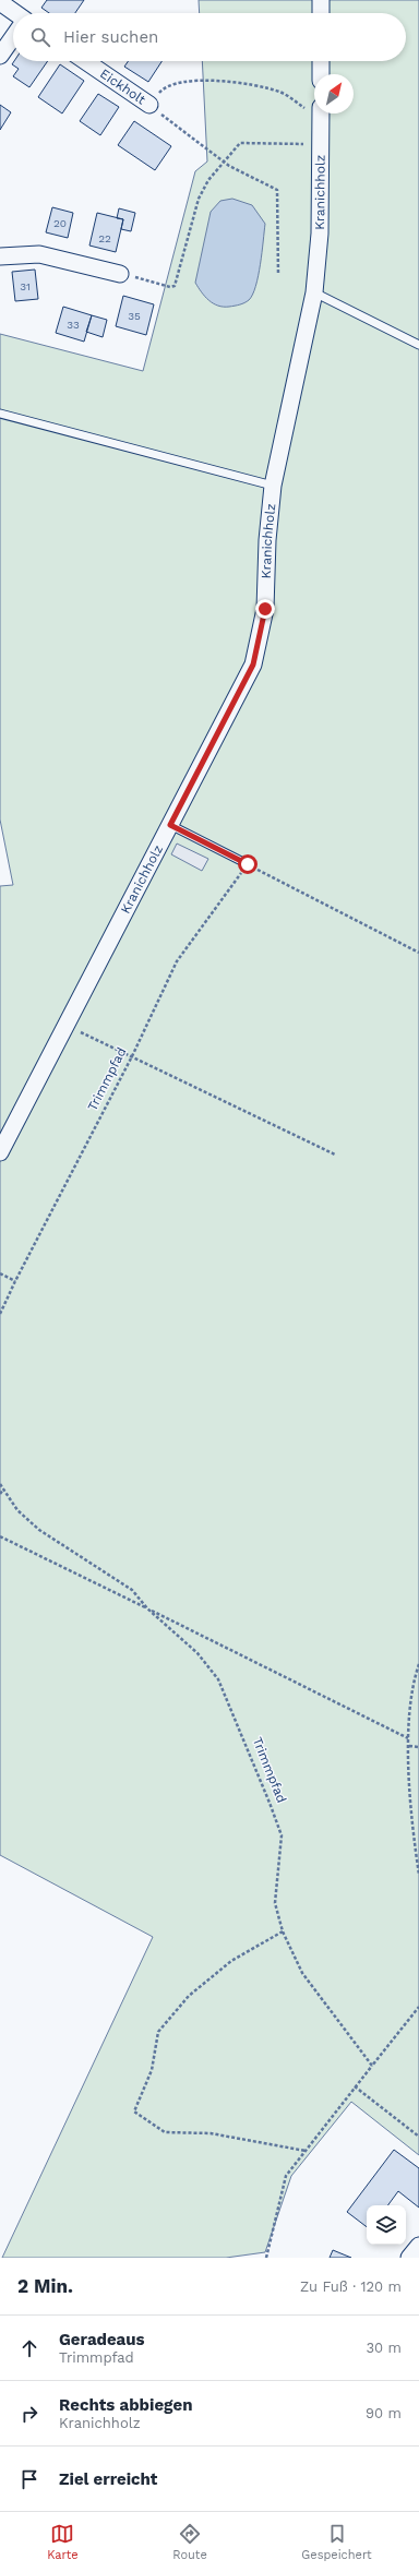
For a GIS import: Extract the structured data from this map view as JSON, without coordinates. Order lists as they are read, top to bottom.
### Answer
{
  "streets": {
    "street": ["Eickholt", "Kranichholz"],
    "path": ["Trimmpfad"]
  },
  "house_numbers": [
    "20",
    "22",
    "31",
    "35",
    "33"
  ],
  "north": "top right",
  "page": {
    "search": "Hier suchen",
    "heading": ["2 Min.", "Zu Fuß · 120 m"],
    "list": [
      ["Geradeaus", "Trimmpfad", "30 m"],
      ["Rechts abbiegen", "Kranichholz", "90 m"],
      "Ziel erreicht"
    ],
    "nav": ["Karte", "Route", "Gespeichert"]
  }
}
